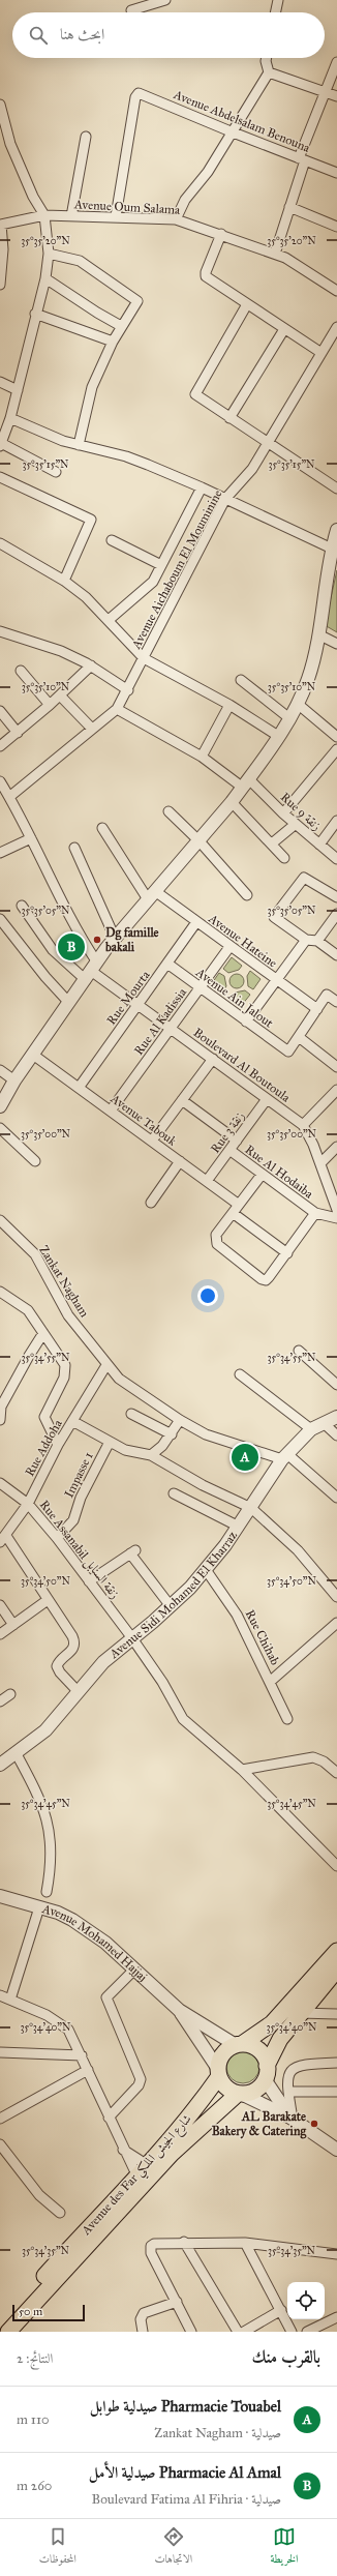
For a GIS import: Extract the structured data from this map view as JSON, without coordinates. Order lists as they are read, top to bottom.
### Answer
{
  "streets": {
    "main road": ["Avenue des Far شارع الجيش الملكي"],
    "street": [
      "Avenue Abdelsalam Benouna",
      "Avenue Oum Salama",
      "Avenue Aichaboum El Mouminine",
      "Rue 9 زنقة",
      "Avenue Hateine",
      "Rue Mourta",
      "Avenue Ain Jalout",
      "Rue Al Kadissia",
      "Boulevard Al Boutoula",
      "Avenue Tabouk",
      "Rue 3 زنقة",
      "Rue Al Hodaiba",
      "Zankat Nagham",
      "Rue Addoha",
      "Impasse 1",
      "Rue Assanabil زنقة السنابل",
      "Avenue Sidi Mohamed El Kharraz",
      "Rue Chihab",
      "Avenue Mohamed Hajjaj"
    ]
  },
  "crossings": [
    ["Avenue Abdelsalam Benouna", "Avenue Oum Salama"],
    ["Avenue Aichaboum El Mouminine", "Rue 9 زنقة"],
    ["Avenue Hateine", "Rue Mourta"],
    ["Avenue Hateine", "Rue Al Kadissia"],
    ["Rue Mourta", "Avenue Ain Jalout"],
    ["Rue Mourta", "Boulevard Al Boutoula"],
    ["Rue Mourta", "Avenue Tabouk"],
    ["Avenue Ain Jalout", "Rue Al Kadissia"],
    ["Rue Al Kadissia", "Boulevard Al Boutoula"],
    ["Rue Al Kadissia", "Avenue Tabouk"],
    ["Boulevard Al Boutoula", "Rue 3 زنقة"],
    ["Avenue Tabouk", "Rue 3 زنقة"],
    ["Rue 3 زنقة", "Rue Al Hodaiba"],
    ["Zankat Nagham", "Rue Addoha"],
    ["Zankat Nagham", "Avenue Sidi Mohamed El Kharraz"],
    ["Rue Addoha", "Rue Assanabil زنقة السنابل"],
    ["Impasse 1", "Rue Assanabil زنقة السنابل"],
    ["Rue Assanabil زنقة السنابل", "Avenue Sidi Mohamed El Kharraz"],
    ["Avenue Sidi Mohamed El Kharraz", "Rue Chihab"],
    ["Avenue Mohamed Hajjaj", "Avenue des Far شارع الجيش الملكي"]
  ],
  "places": ["Dg famille bakali", "AL Barakate Bakery & Catering"],
  "scale_bar": "50 m",
  "page": {
    "search": "ابحث هنا",
    "pins": ["B", "A"],
    "scale": "50 m",
    "heading": ["بالقرب منك", "النتائج: 2"],
    "list": [
      {
        "mark": "A",
        "name": "Pharmacie Touabel صيدلية طوابل",
        "note": "صيدلية · Zankat Nagham",
        "value": "110 m"
      },
      {
        "mark": "B",
        "name": "Pharmacie Al Amal صيدلية الأمل",
        "note": "صيدلية · Boulevard Fatima Al Fihria",
        "value": "260 m"
      }
    ],
    "nav": ["الخريطة", "الاتجاهات", "المحفوظات"]
  },
  "coordinates": [
    "35°35'20\"N",
    "35°35'15\"N",
    "35°35'10\"N",
    "35°35'05\"N",
    "35°35'00\"N",
    "35°34'55\"N",
    "35°34'50\"N",
    "35°34'45\"N",
    "35°34'40\"N",
    "35°34'35\"N"
  ]
}
